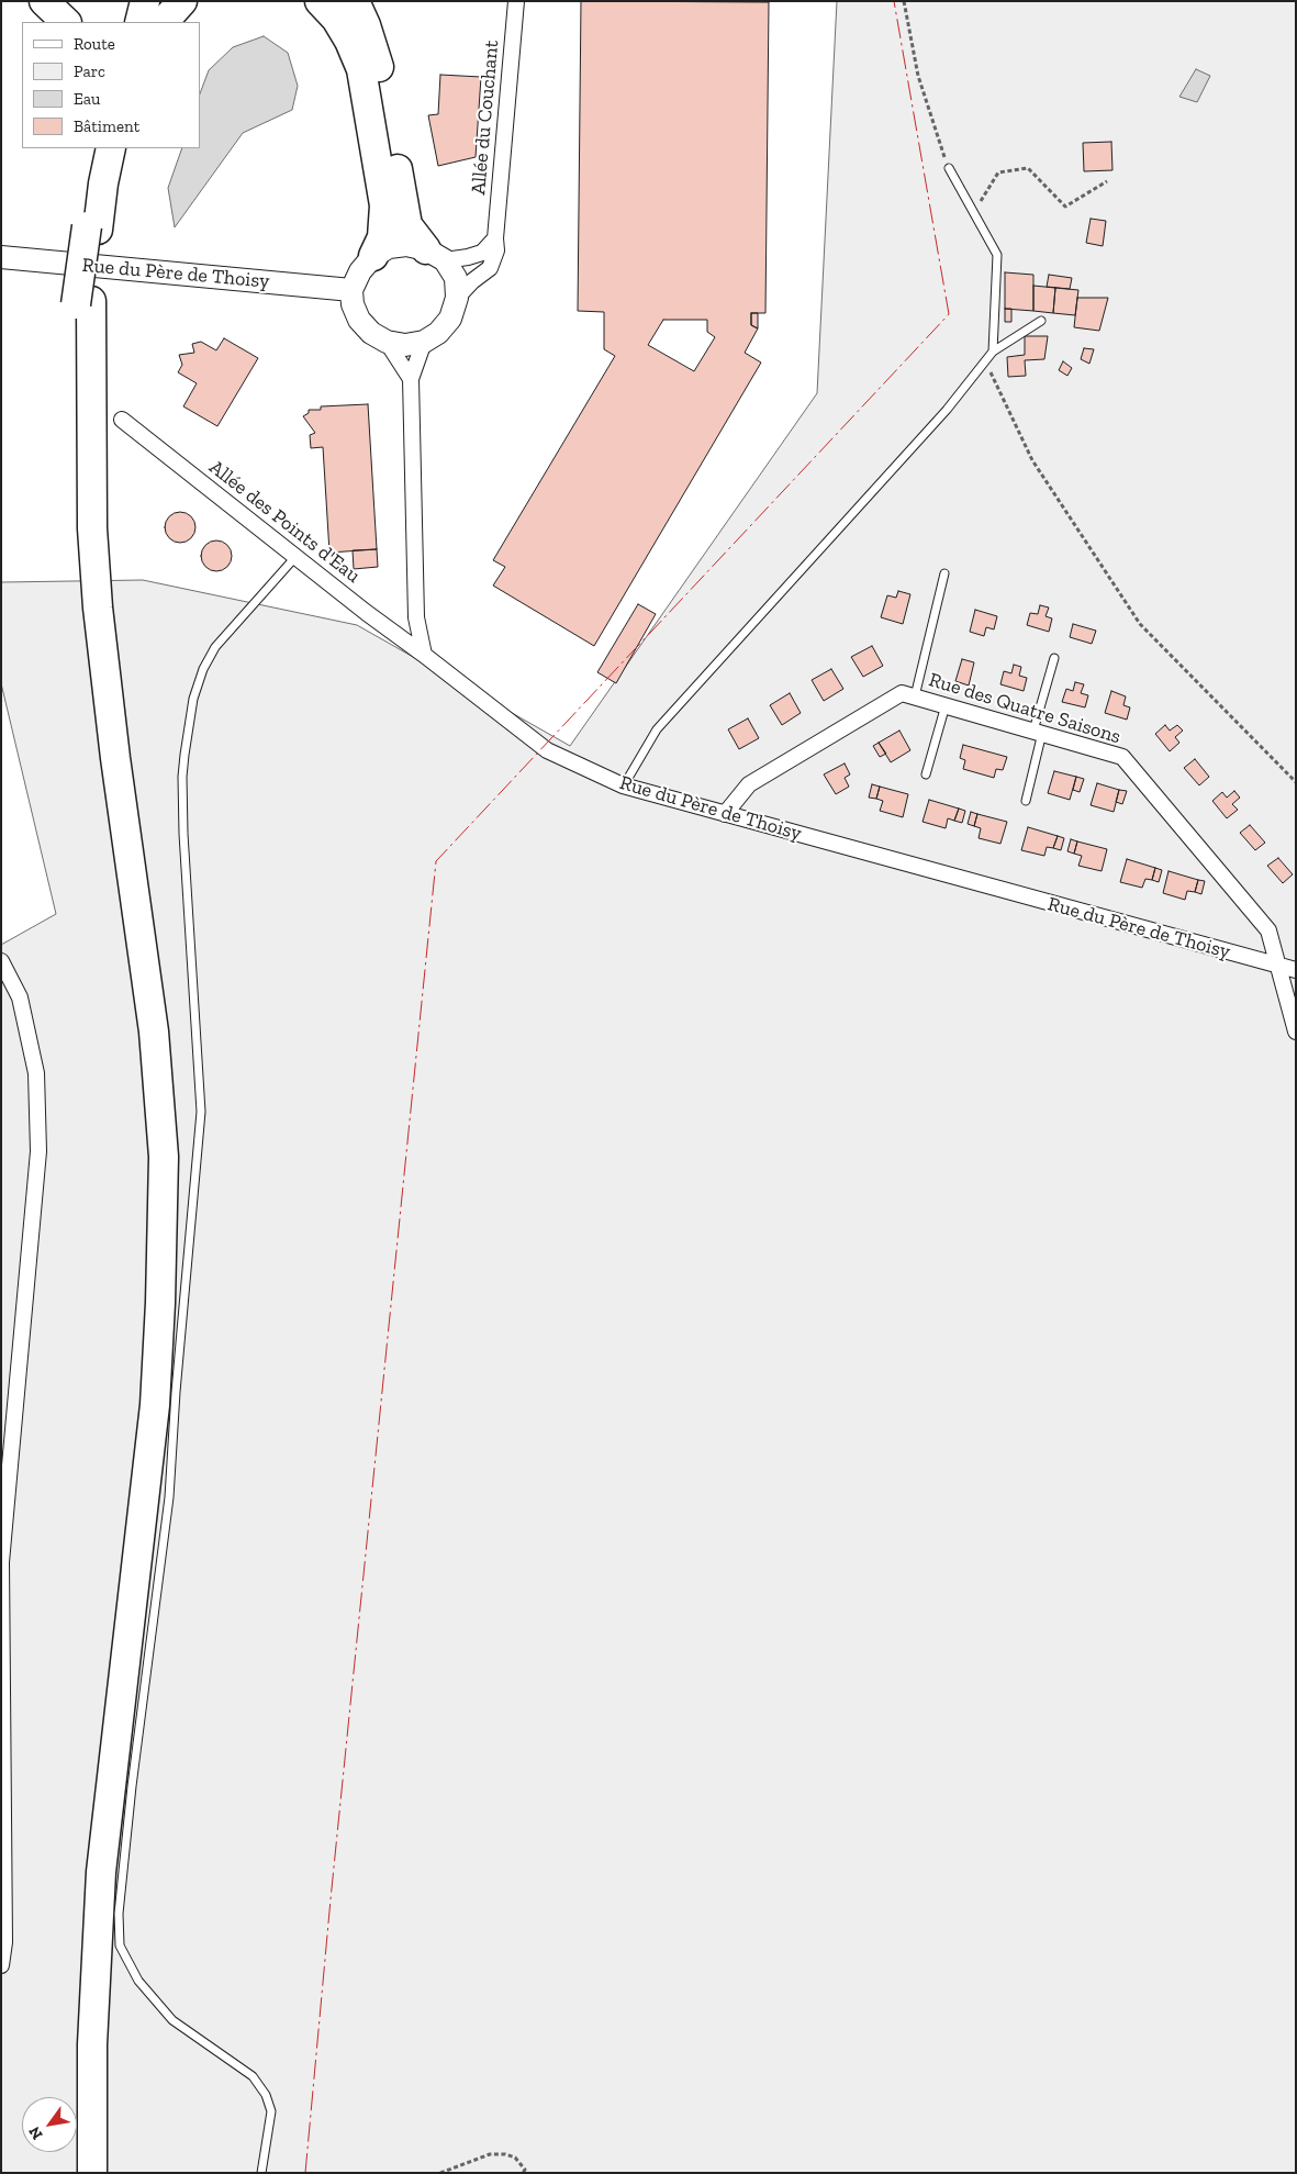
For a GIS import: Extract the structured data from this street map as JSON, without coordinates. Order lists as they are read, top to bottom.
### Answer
{
  "streets": {
    "main road": ["Rue du Père de Thoisy"],
    "street": ["Allée du Couchant", "Allée des Points d'Eau", "Rue des Quatre Saisons"]
  },
  "crossings": [
    ["Allée du Couchant", "Rue du Père de Thoisy"],
    ["Rue du Père de Thoisy", "Allée des Points d'Eau"],
    ["Rue du Père de Thoisy", "Rue des Quatre Saisons"]
  ],
  "legend": [
    "Route",
    "Parc",
    "Eau",
    "Bâtiment"
  ],
  "north": "bottom left"
}
